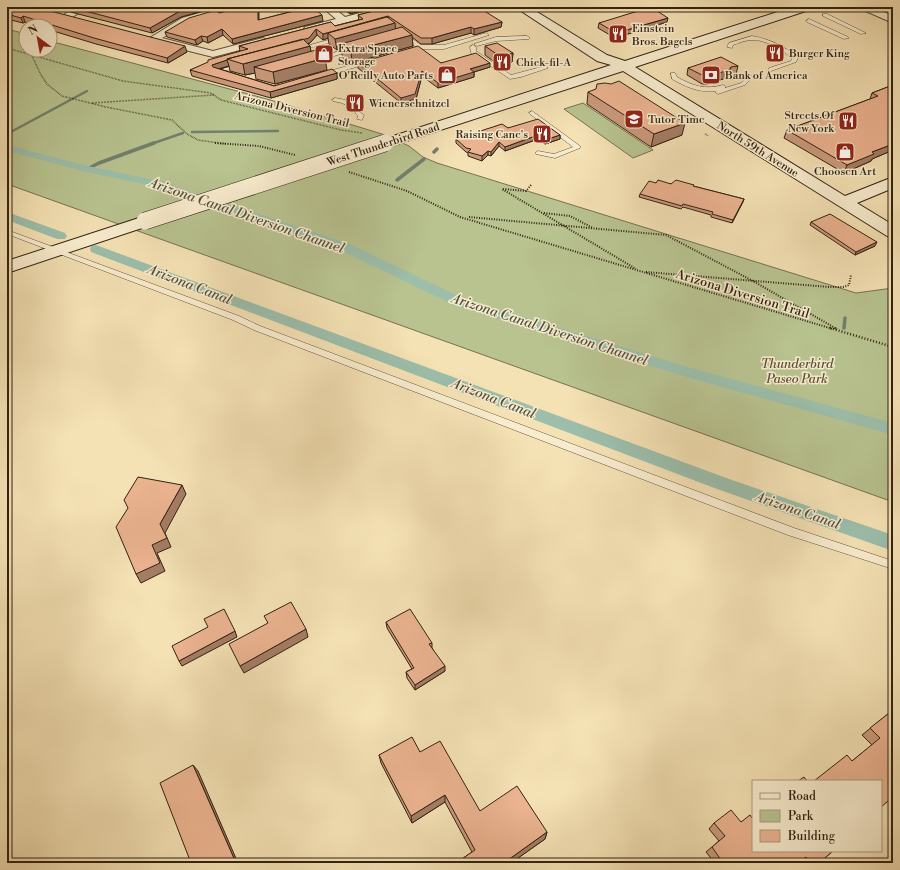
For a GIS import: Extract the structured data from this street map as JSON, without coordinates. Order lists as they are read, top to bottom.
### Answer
{
  "streets": {
    "main road": ["West Thunderbird Road", "North 59th Avenue"],
    "path": ["Arizona Diversion Trail"]
  },
  "crossings": [
    ["West Thunderbird Road", "North 59th Avenue"]
  ],
  "water": ["Arizona Canal Diversion Channel", "Arizona Canal"],
  "parks": ["Thunderbird Paseo Park"],
  "places": {
    "restaurant": [
      "Einstein Bros. Bagels",
      "Burger King",
      "Chick-fil-A",
      "Wienerschnitzel",
      "Streets Of New York",
      "Raising Cane's"
    ],
    "shop": ["Extra Space Storage", "O'Reilly Auto Parts", "Choosen Art"],
    "bank": ["Bank of America"],
    "school or university": ["Tutor Time"]
  },
  "legend": ["Road", "Park", "Building"],
  "north": "top left"
}
